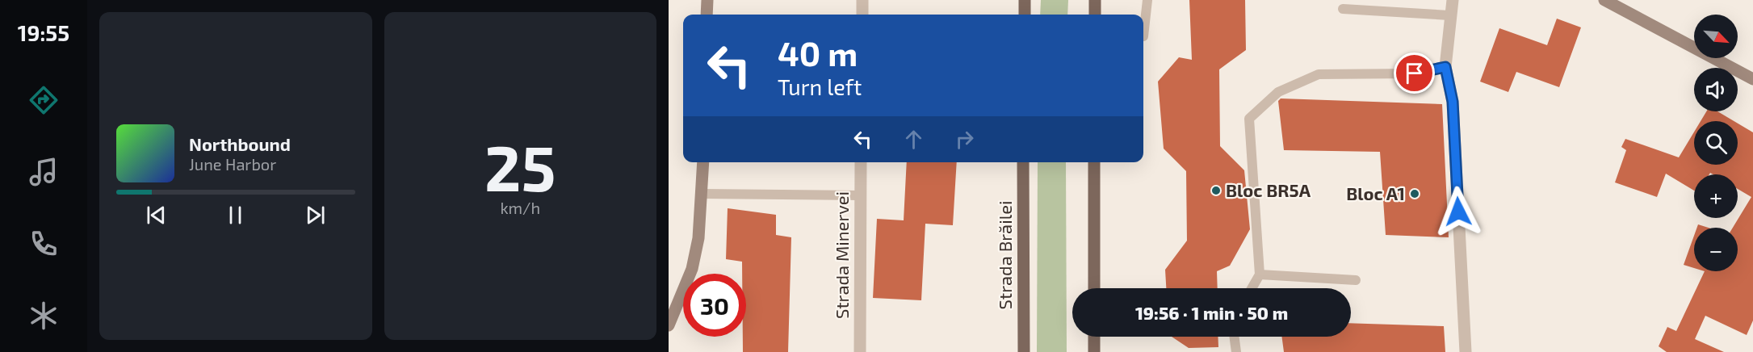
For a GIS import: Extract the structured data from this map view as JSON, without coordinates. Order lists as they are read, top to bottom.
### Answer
{
  "streets": {
    "main road": ["Strada Brăilei"],
    "street": ["Strada Minervei"]
  },
  "places": ["Bloc BR5A", "Bloc A1"],
  "north": "bottom right",
  "page": {
    "tabs": "19:55",
    "tile": ["25", "km/h"],
    "map_buttons": ["+", "−"],
    "turn": ["40 m", "Turn left"],
    "song": ["Northbound", "June Harbor"],
    "limit": "30",
    "trip": "19:56 · 1 min · 50 m"
  }
}
